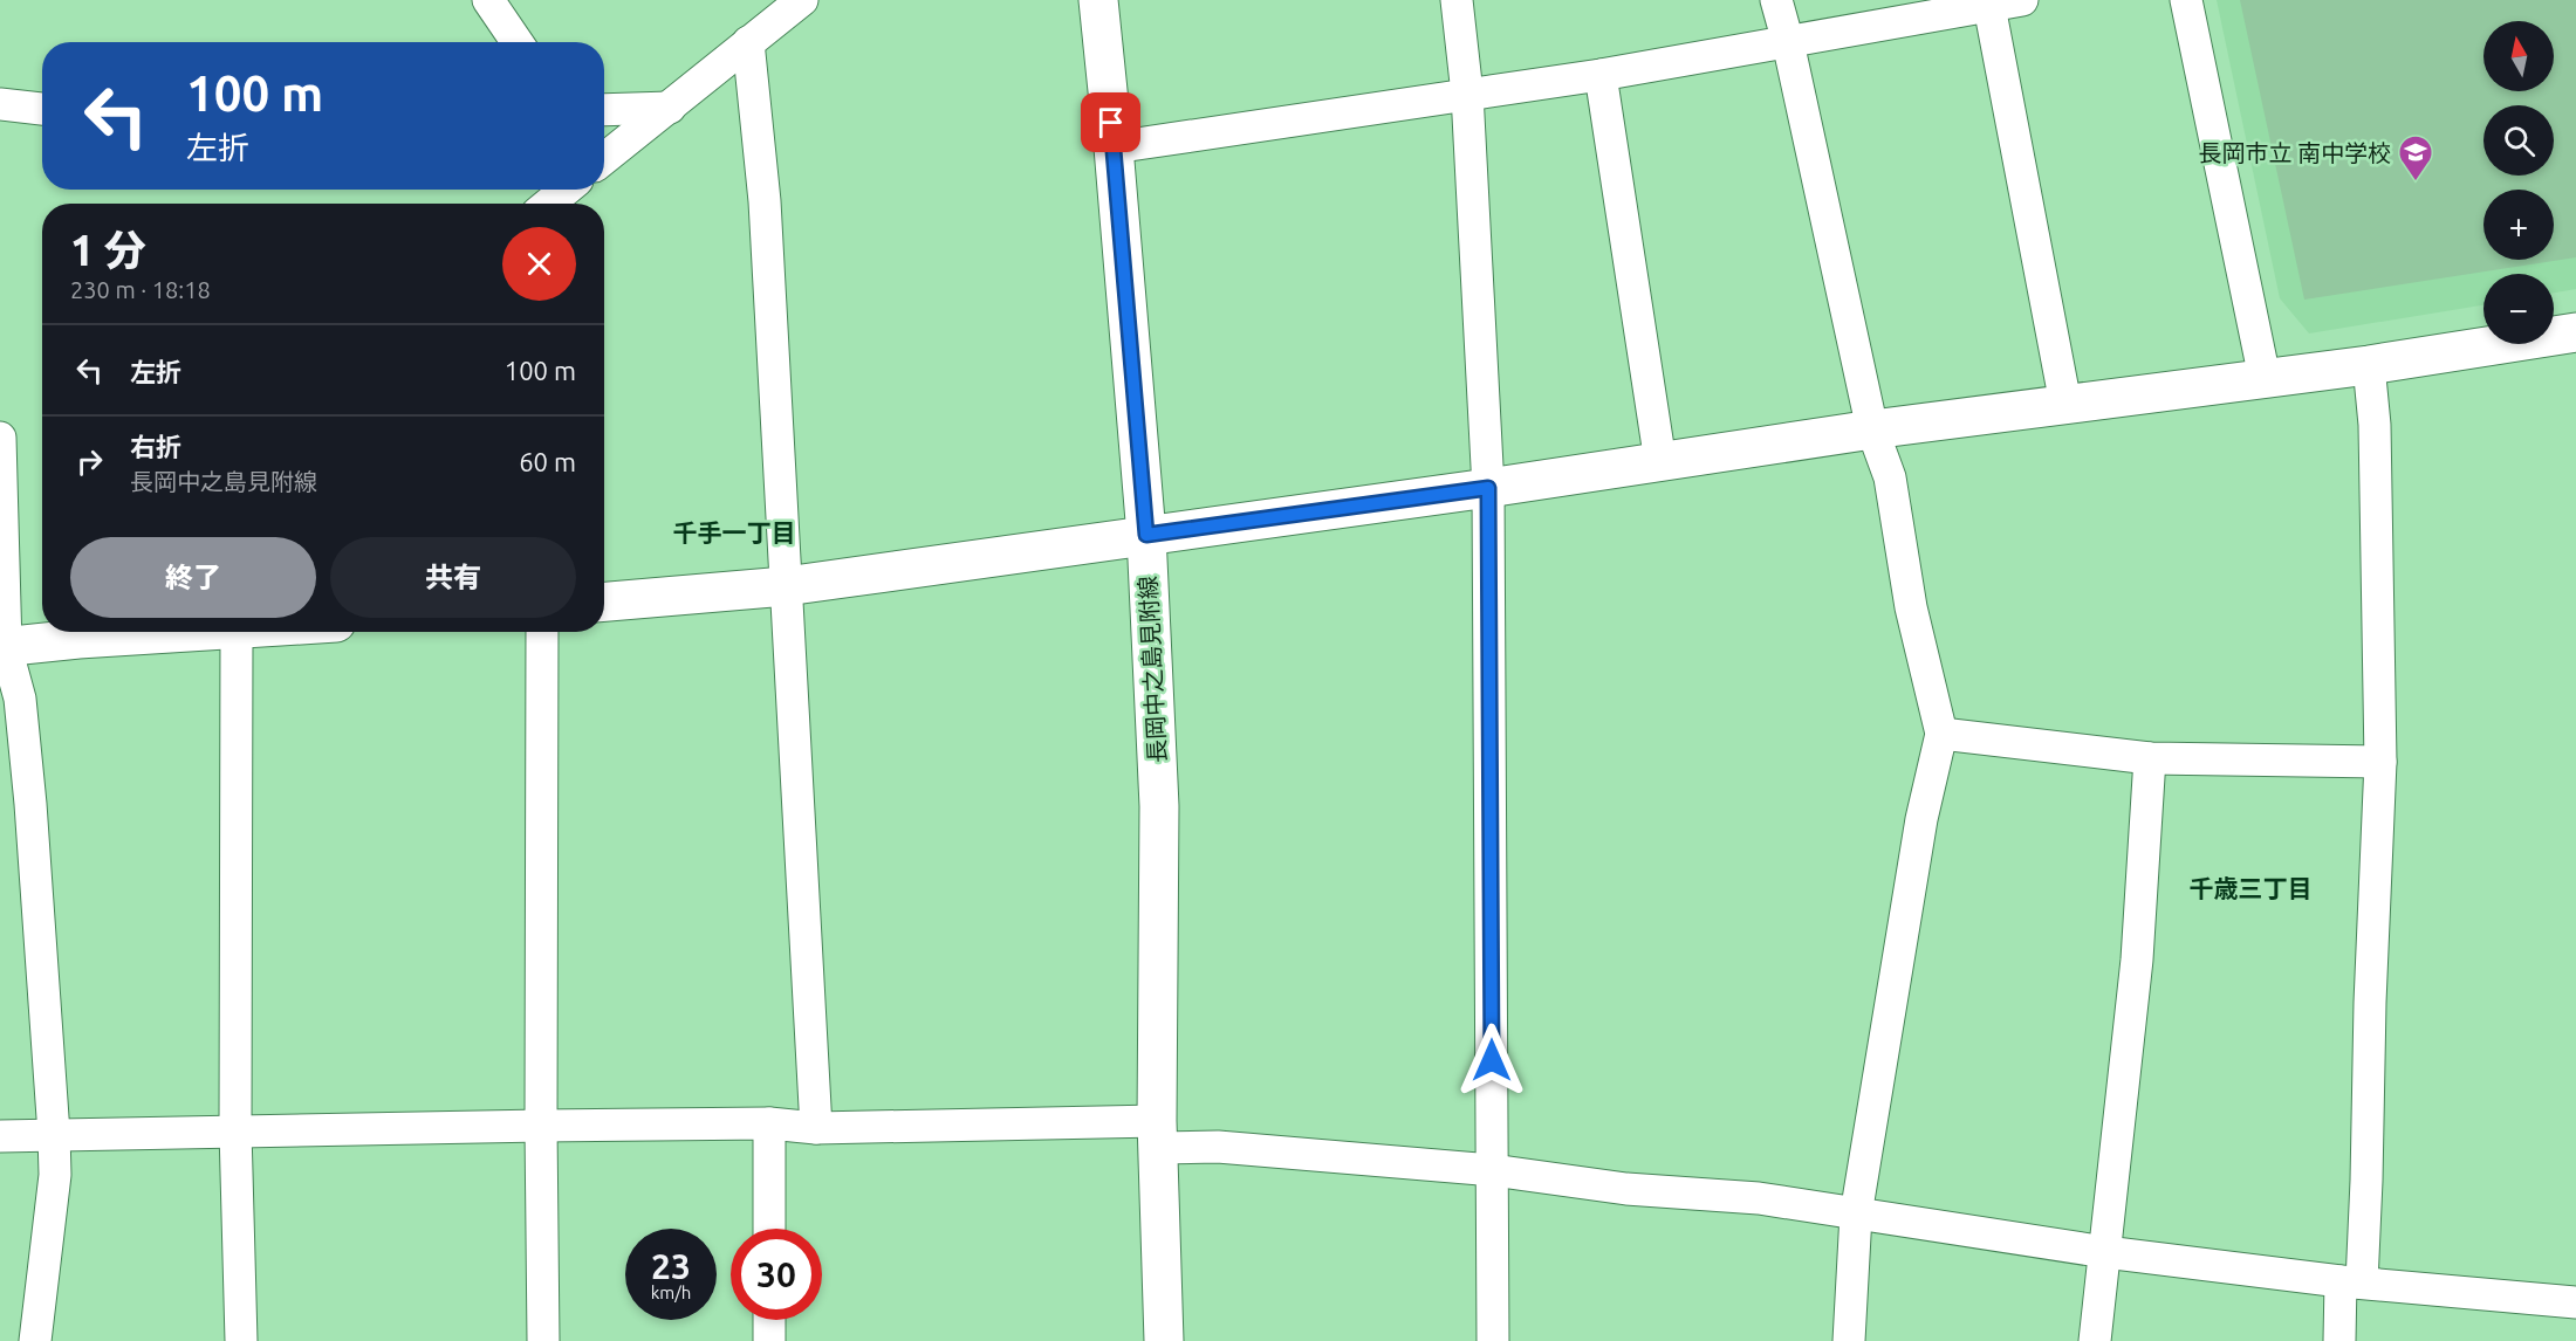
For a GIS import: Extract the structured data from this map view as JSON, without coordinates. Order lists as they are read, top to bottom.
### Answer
{
  "streets": {
    "street": ["長岡中之島見附線"]
  },
  "districts": ["千手一丁目", "千歳三丁目"],
  "places": {
    "school or university": ["長岡市立 南中学校"]
  },
  "north": "top",
  "page": {
    "map_buttons": ["+", "−"],
    "turn": ["100 m", "左折"],
    "heading": ["1 分", "230 m · 18:18"],
    "list": [
      {
        "name": "左折",
        "value": "100 m"
      },
      {
        "name": "右折",
        "note": "長岡中之島見附線",
        "value": "60 m"
      }
    ],
    "buttons": ["終了", "共有"],
    "speed": "23 km/h",
    "limit": "30"
  }
}
